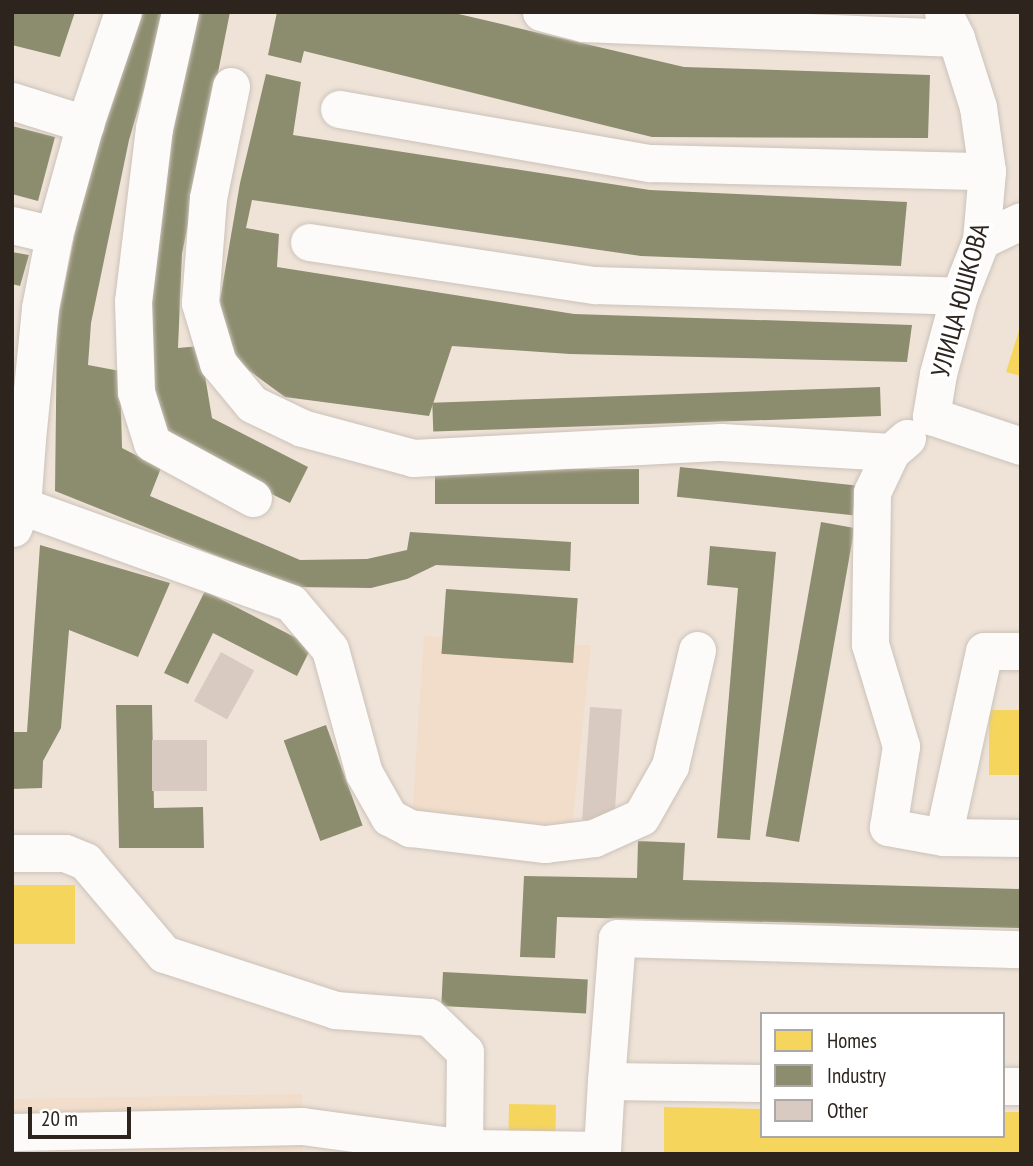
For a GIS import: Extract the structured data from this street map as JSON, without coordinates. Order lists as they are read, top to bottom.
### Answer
{
  "streets": {
    "street": ["УЛИЦА ЮШКОВА"]
  },
  "legend": ["Homes", "Industry", "Other"],
  "scale_bar": "20 m"
}
